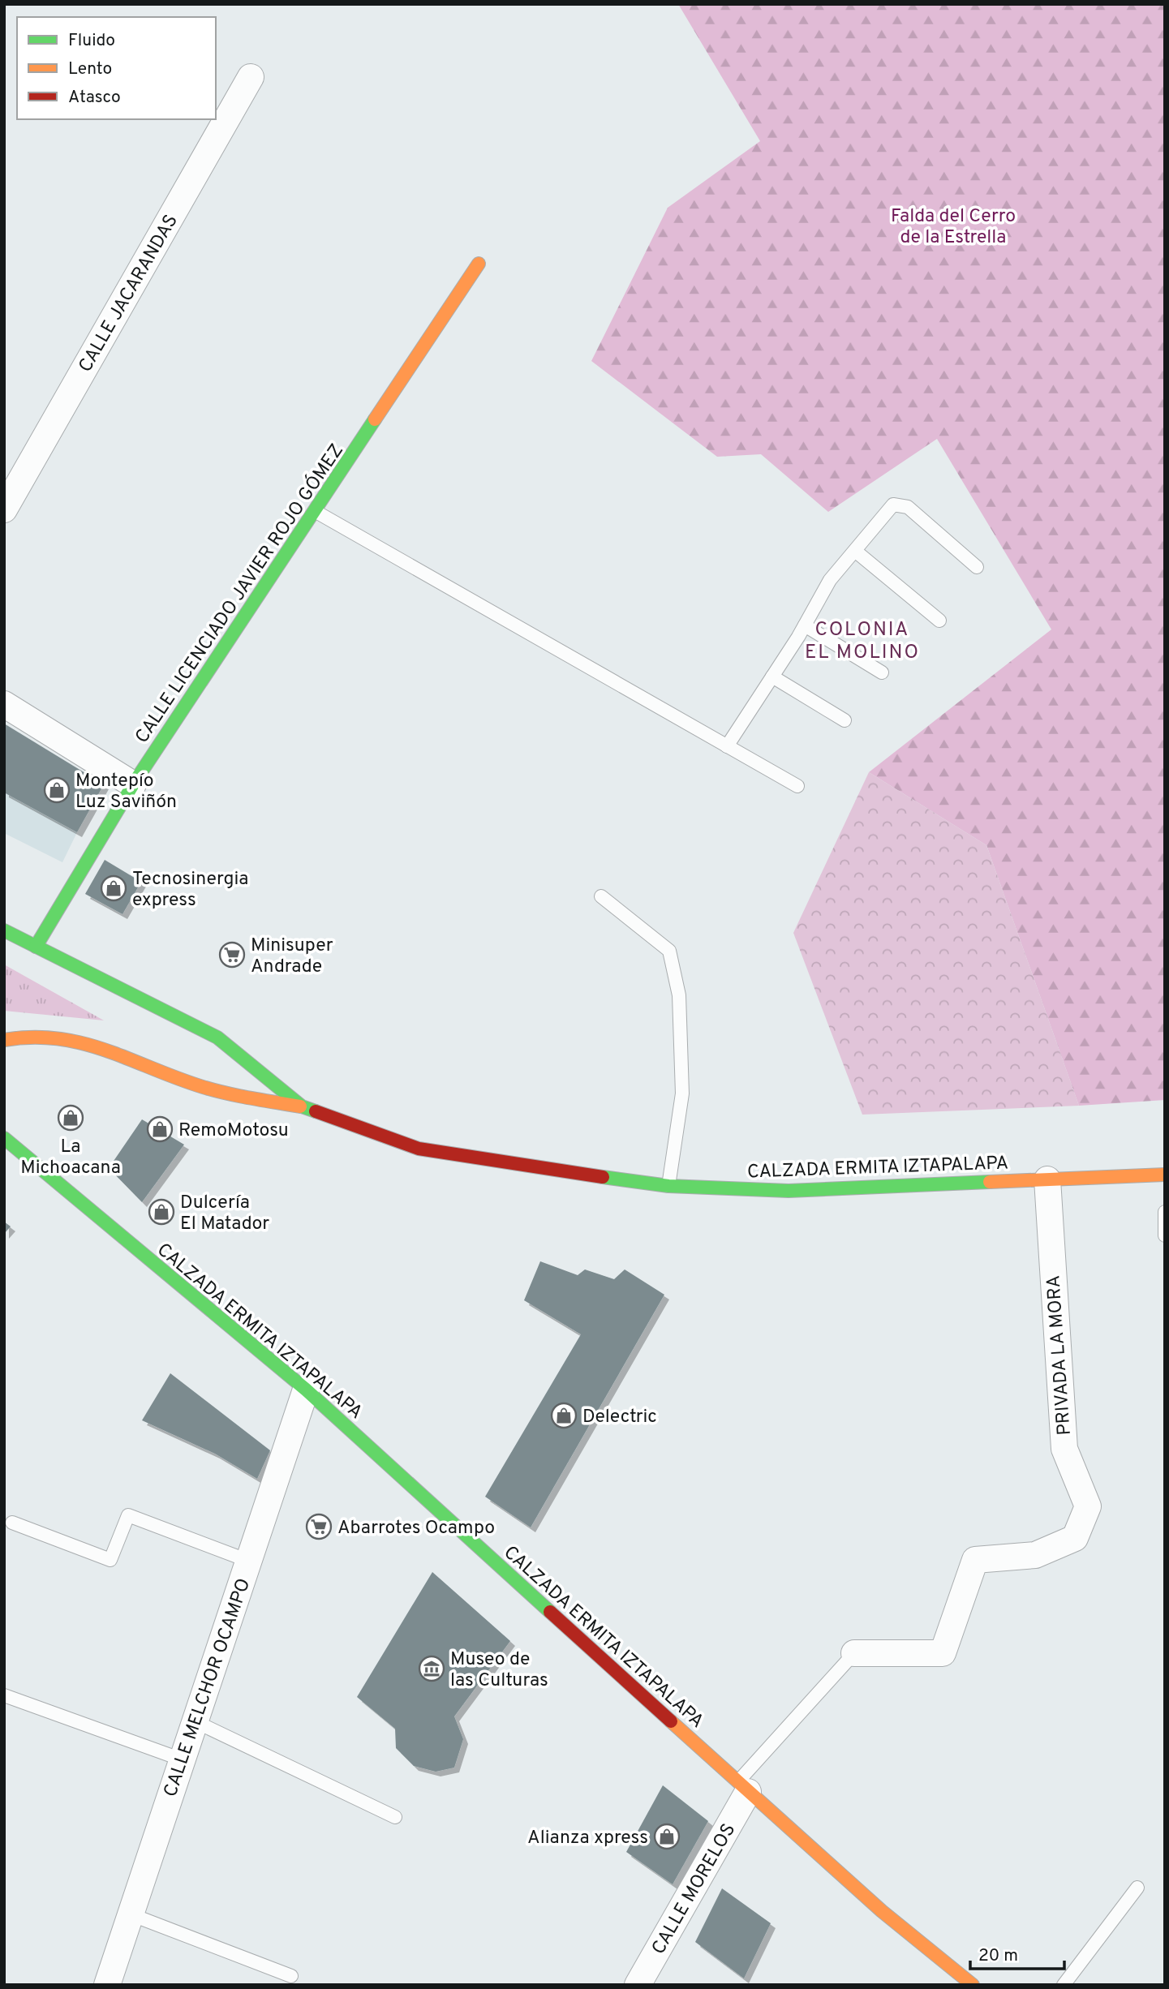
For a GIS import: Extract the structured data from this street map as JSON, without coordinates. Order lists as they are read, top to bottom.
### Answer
{
  "streets": {
    "main road": ["CALLE LICENCIADO JAVIER ROJO GÓMEZ", "CALZADA ERMITA IZTAPALAPA"],
    "street": [
      "CALLE JACARANDAS",
      "PRIVADA LA MORA",
      "CALLE MELCHOR OCAMPO",
      "CALLE MORELOS"
    ]
  },
  "crossings": [
    ["CALLE LICENCIADO JAVIER ROJO GÓMEZ", "CALZADA ERMITA IZTAPALAPA"],
    ["CALZADA ERMITA IZTAPALAPA", "PRIVADA LA MORA"],
    ["CALZADA ERMITA IZTAPALAPA", "CALLE MELCHOR OCAMPO"],
    ["CALZADA ERMITA IZTAPALAPA", "CALLE MORELOS"],
    ["PRIVADA LA MORA", "CALLE MORELOS"]
  ],
  "districts": ["COLONIA EL MOLINO"],
  "parks": ["Falda del Cerro de la Estrella"],
  "places": {
    "shop": [
      "Montepío Luz Saviñón",
      "Tecnosinergia express",
      "La Michoacana",
      "RemoMotosu",
      "Dulcería El Matador",
      "Delectric",
      "Alianza xpress"
    ],
    "supermarket": ["Minisuper Andrade", "Abarrotes Ocampo"],
    "museum": ["Museo de las Culturas"]
  },
  "legend": ["Fluido", "Lento", "Atasco"],
  "scale_bar": "20 m"
}
